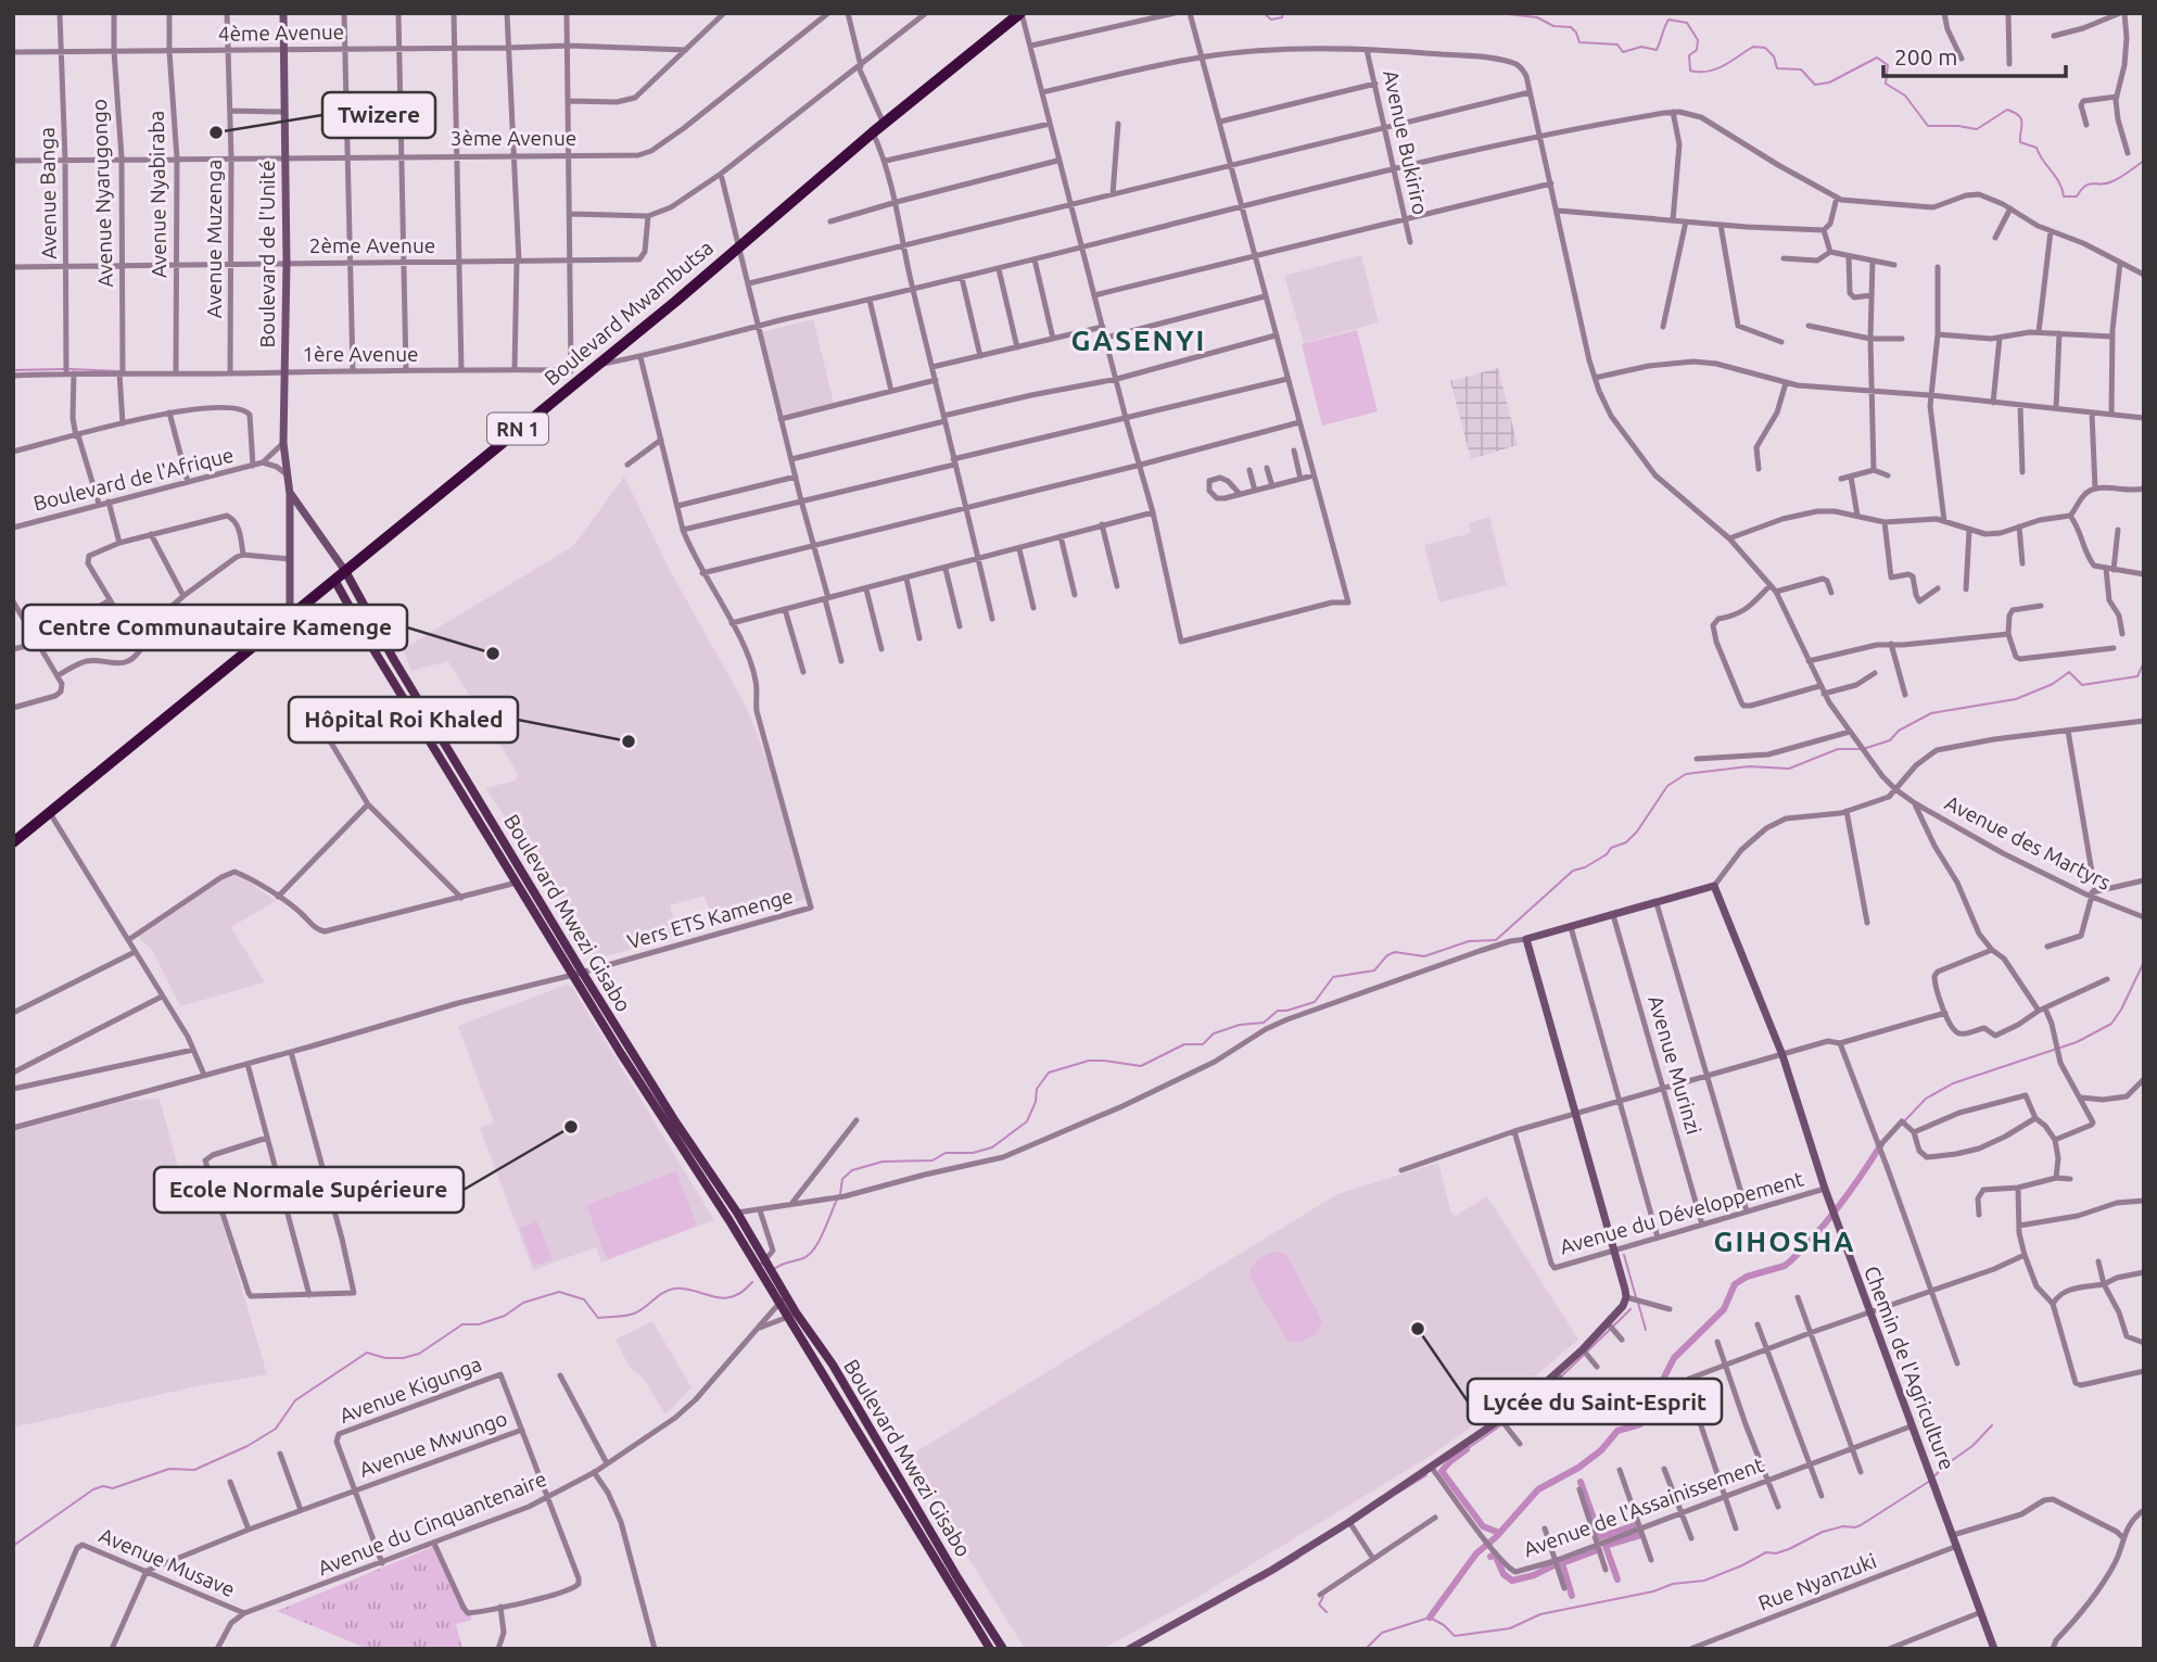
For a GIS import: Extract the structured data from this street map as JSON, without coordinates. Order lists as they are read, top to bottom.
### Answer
{
  "streets": {
    "highway": ["Boulevard Mwambutsa", "RN 1"],
    "main road": ["Boulevard Mwezi Gisabo"],
    "street": [
      "4ème Avenue",
      "3ème Avenue",
      "Avenue Bukiriro",
      "Avenue Banga",
      "Avenue Nyarugongo",
      "Avenue Nyabiraba",
      "Avenue Muzenga",
      "2ème Avenue",
      "Boulevard de l'Unité",
      "1ère Avenue",
      "Boulevard de l'Afrique",
      "Avenue des Martyrs",
      "Vers ETS Kamenge",
      "Avenue Murinzi",
      "Avenue du Développement",
      "Chemin de l'Agriculture",
      "Avenue Kigunga",
      "Avenue Mwungo",
      "Avenue de l'Assainissement",
      "Avenue du Cinquantenaire",
      "Avenue Musave",
      "Rue Nyanzuki"
    ]
  },
  "crossings": [
    ["4ème Avenue", "Avenue Banga"],
    ["4ème Avenue", "Avenue Nyarugongo"],
    ["4ème Avenue", "Avenue Nyabiraba"],
    ["4ème Avenue", "Avenue Muzenga"],
    ["4ème Avenue", "Boulevard de l'Unité"],
    ["3ème Avenue", "Avenue Banga"],
    ["3ème Avenue", "Avenue Nyarugongo"],
    ["3ème Avenue", "Avenue Nyabiraba"],
    ["3ème Avenue", "Avenue Muzenga"],
    ["3ème Avenue", "Boulevard de l'Unité"],
    ["Avenue Bukiriro", "Avenue des Martyrs"],
    ["Avenue Banga", "2ème Avenue"],
    ["Avenue Banga", "1ère Avenue"],
    ["Avenue Nyarugongo", "2ème Avenue"],
    ["Avenue Nyarugongo", "1ère Avenue"],
    ["Avenue Nyabiraba", "2ème Avenue"],
    ["Avenue Nyabiraba", "1ère Avenue"],
    ["Avenue Muzenga", "2ème Avenue"],
    ["Avenue Muzenga", "1ère Avenue"],
    ["2ème Avenue", "Boulevard de l'Unité"],
    ["Boulevard de l'Unité", "Boulevard Mwambutsa"],
    ["Boulevard de l'Unité", "1ère Avenue"],
    ["Boulevard de l'Unité", "Boulevard de l'Afrique"],
    ["Boulevard de l'Unité", "Boulevard Mwezi Gisabo"],
    ["Boulevard Mwambutsa", "1ère Avenue"],
    ["Boulevard Mwambutsa", "Boulevard Mwezi Gisabo"],
    ["Boulevard Mwezi Gisabo", "Vers ETS Kamenge"],
    ["Boulevard Mwezi Gisabo", "Avenue du Cinquantenaire"],
    ["Avenue Murinzi", "Avenue du Développement"],
    ["Avenue du Développement", "Chemin de l'Agriculture"],
    ["Chemin de l'Agriculture", "Avenue de l'Assainissement"],
    ["Chemin de l'Agriculture", "Rue Nyanzuki"],
    ["Avenue Kigunga", "Avenue Mwungo"],
    ["Avenue Kigunga", "Avenue du Cinquantenaire"],
    ["Avenue Mwungo", "Avenue Musave"],
    ["Avenue du Cinquantenaire", "Avenue Musave"]
  ],
  "districts": ["GASENYI", "GIHOSHA"],
  "places": [
    "Twizere",
    "Centre Communautaire Kamenge",
    "Hôpital Roi Khaled",
    "Ecole Normale Supérieure",
    "Lycée du Saint-Esprit"
  ],
  "scale_bar": "200 m"
}
